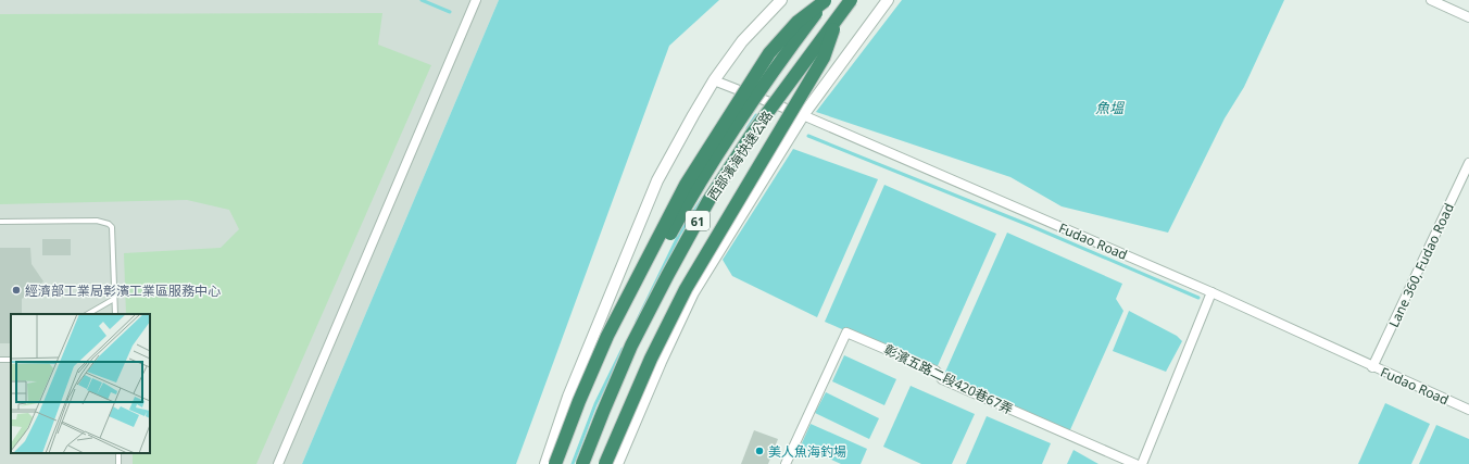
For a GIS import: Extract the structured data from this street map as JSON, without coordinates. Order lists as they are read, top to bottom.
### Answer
{
  "streets": {
    "highway": ["西部濱海快速公路", "61"],
    "street": ["Fudao Road", "Lane 360, Fudao Road", "彰濱五路二段420巷67弄"]
  },
  "crossings": [
    ["Fudao Road", "Lane 360, Fudao Road"]
  ],
  "water": ["魚塭"],
  "places": ["經濟部工業局彰濱工業區服務中心", "美人魚海釣場"]
}
